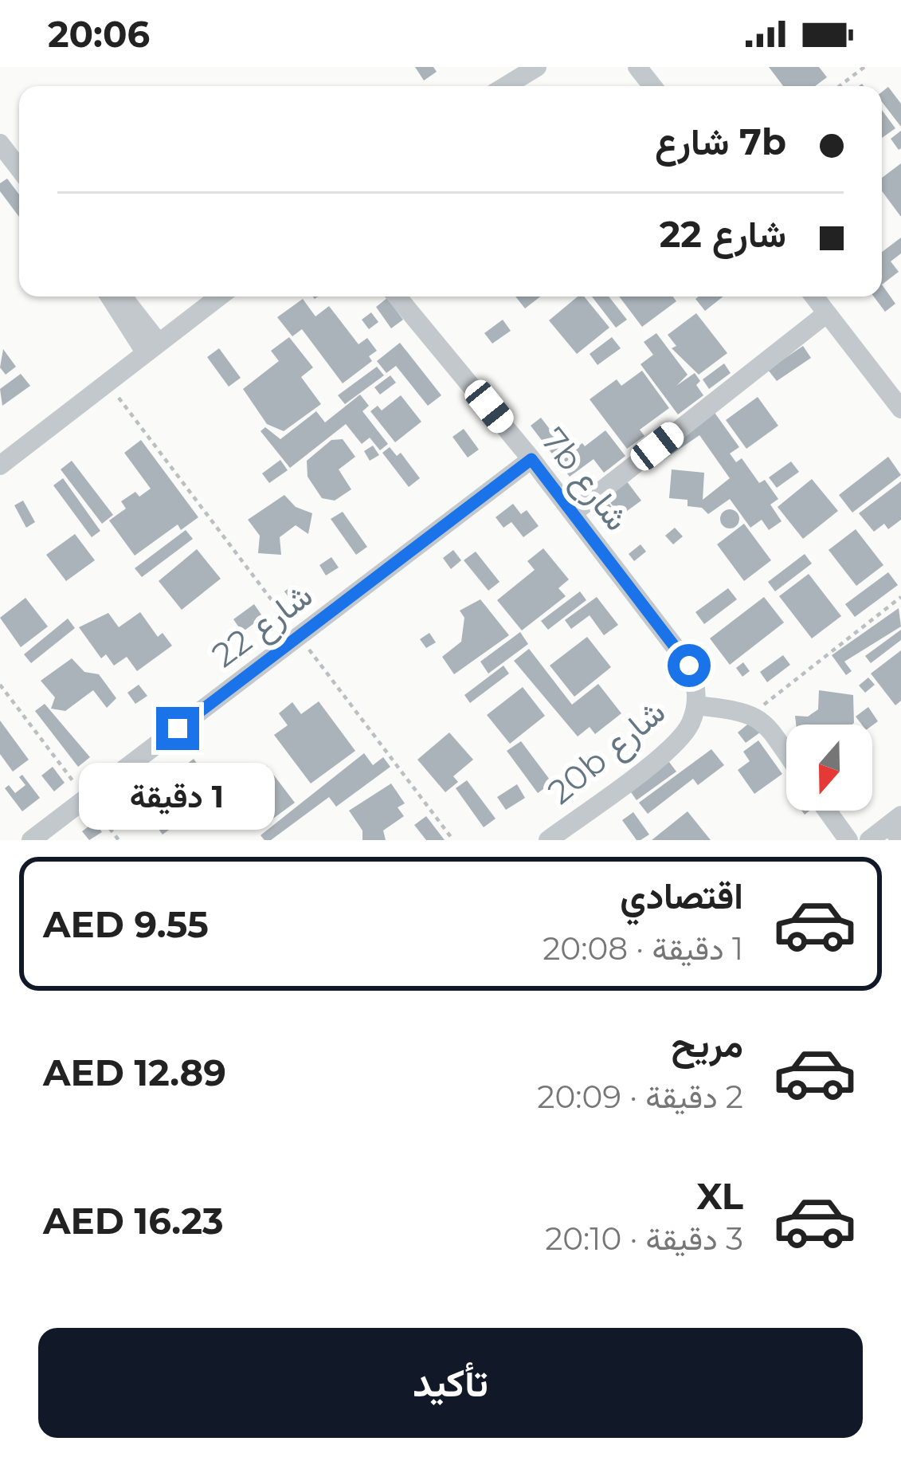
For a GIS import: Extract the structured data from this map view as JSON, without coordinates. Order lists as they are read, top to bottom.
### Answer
{
  "streets": {
    "street": ["7b شارع", "شارع 22", "20b شارع"]
  },
  "crossings": [
    ["7b شارع", "شارع 22"],
    ["7b شارع", "20b شارع"]
  ],
  "north": "bottom",
  "page": {
    "status": "20:06",
    "banner": ["7b شارع", "شارع 22"],
    "bubble": "1 دقيقة",
    "list": [
      {
        "name": "اقتصادي",
        "note": "1 دقيقة · 20:08",
        "value": "AED 9.55"
      },
      {
        "name": "مريح",
        "note": "2 دقيقة · 20:09",
        "value": "AED 12.89"
      },
      {
        "name": "XL",
        "note": "3 دقيقة · 20:10",
        "value": "AED 16.23"
      }
    ],
    "buttons": "تأكيد"
  }
}
